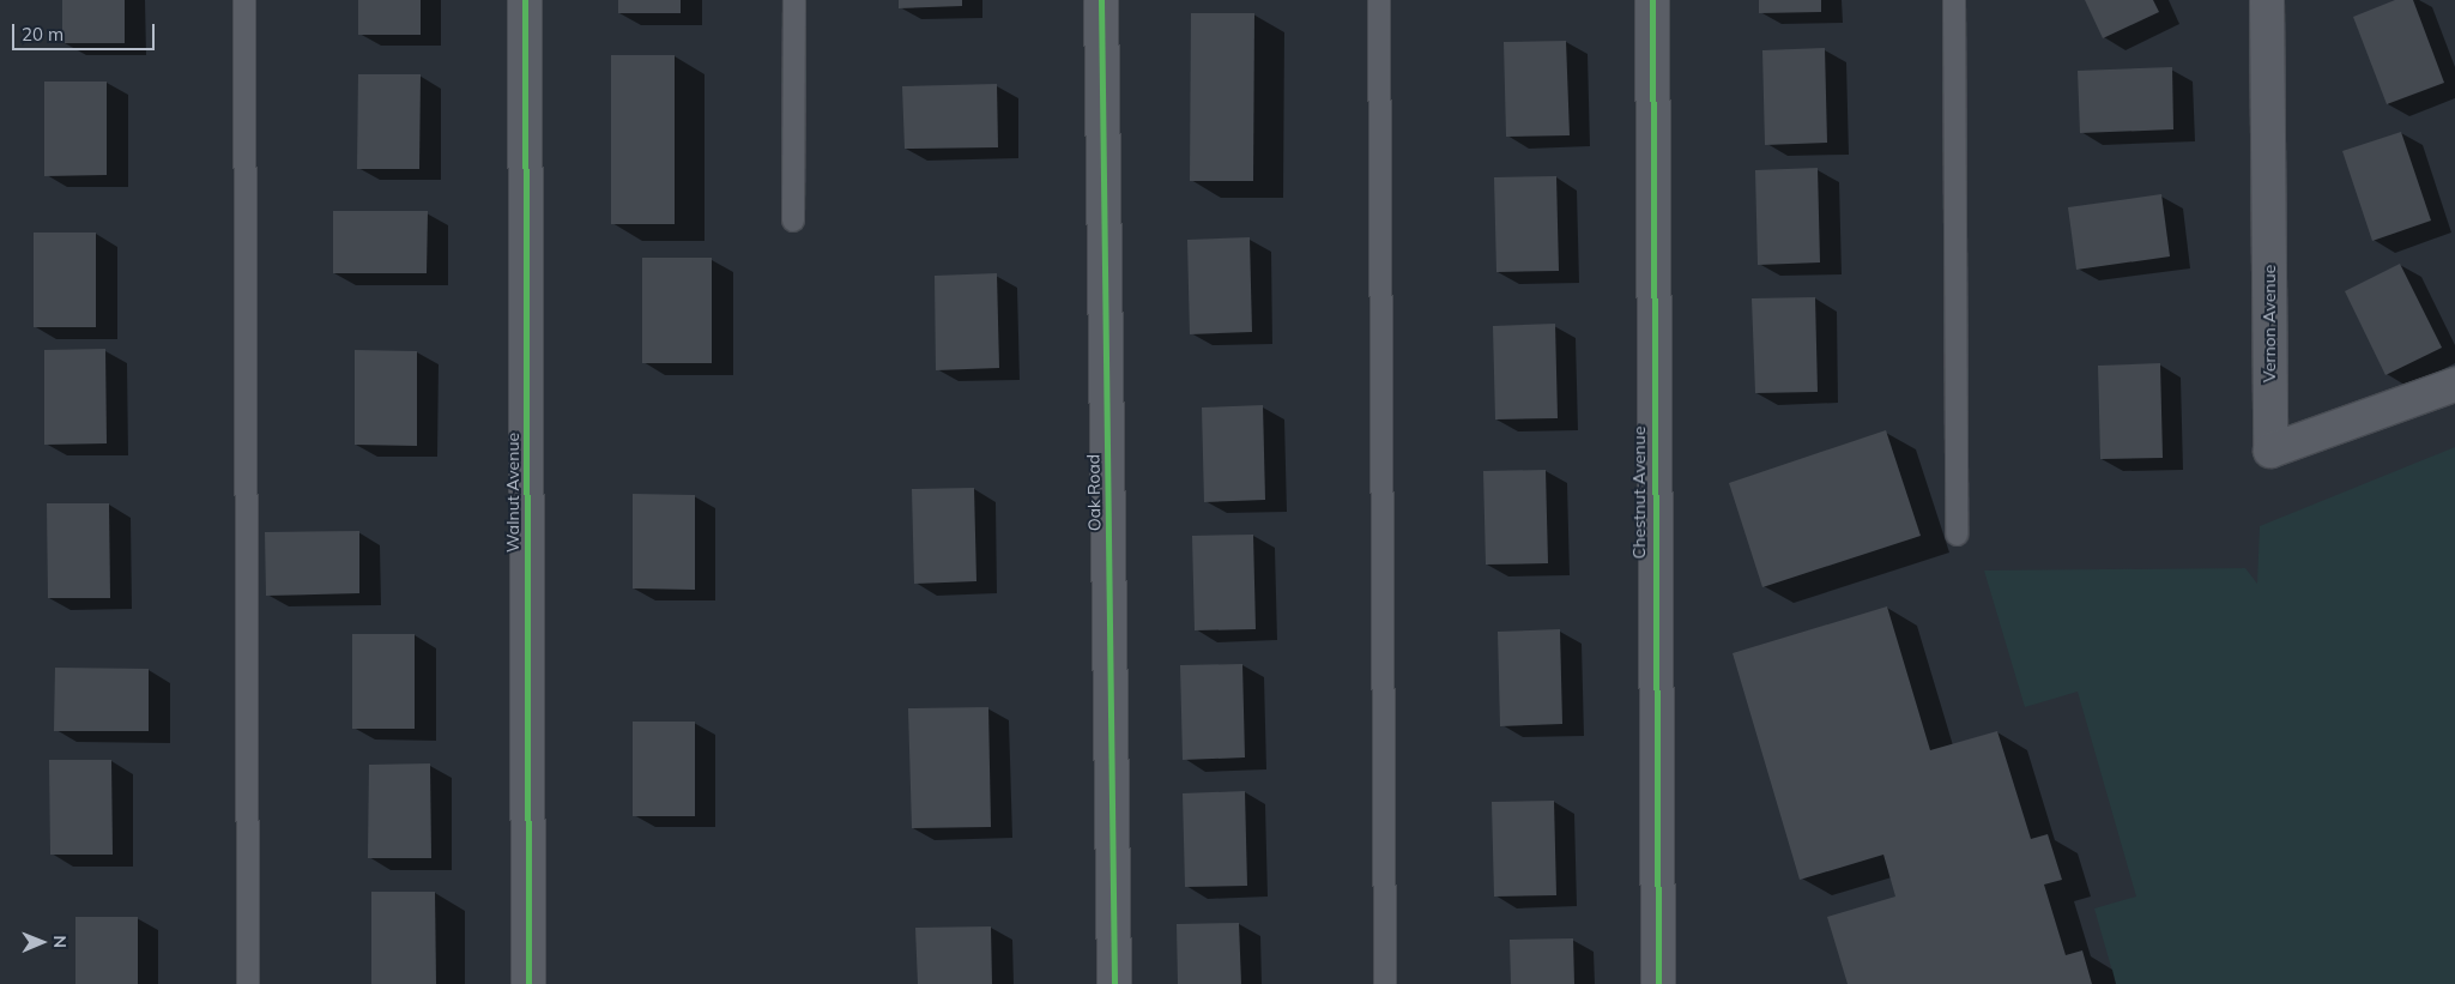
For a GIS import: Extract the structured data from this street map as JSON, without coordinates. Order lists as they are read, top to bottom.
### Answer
{
  "streets": {
    "street": [
      "Vernon Avenue",
      "Walnut Avenue",
      "Oak Road",
      "Chestnut Avenue"
    ]
  },
  "scale_bar": "20 m",
  "north": "right"
}
